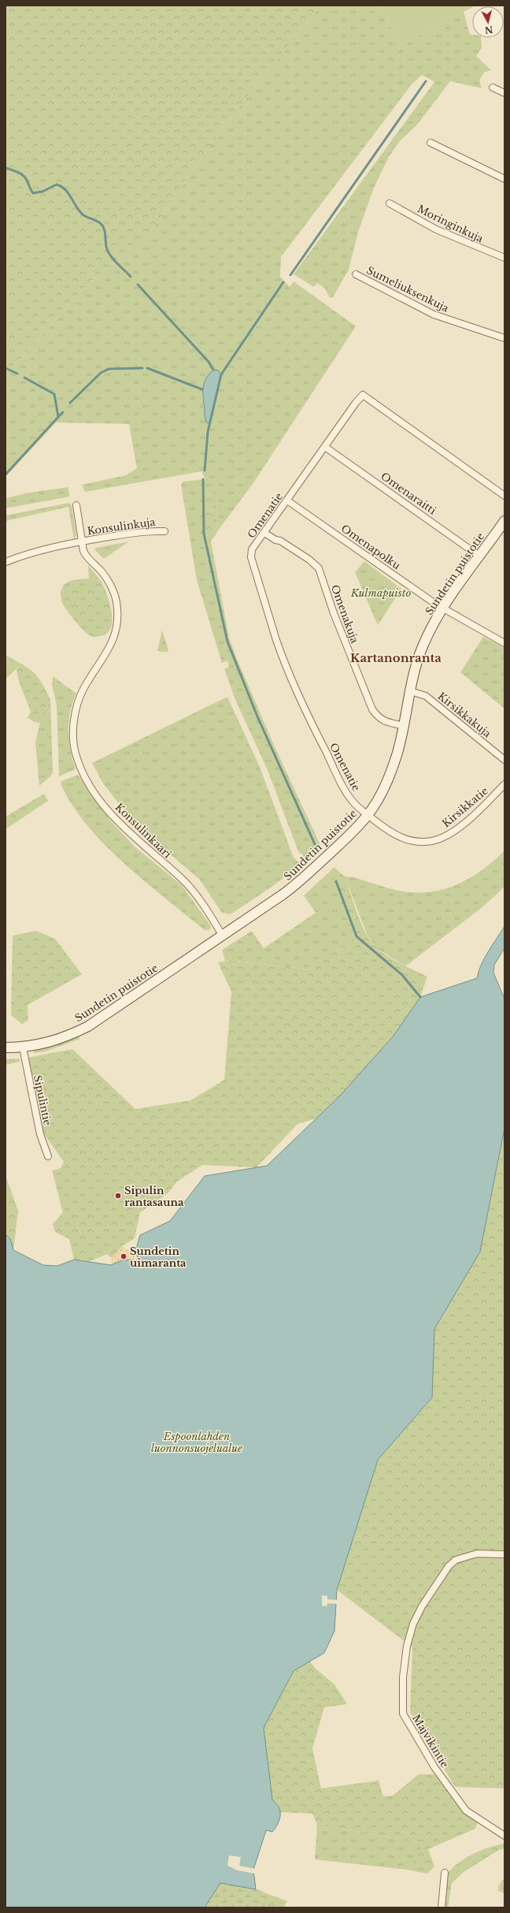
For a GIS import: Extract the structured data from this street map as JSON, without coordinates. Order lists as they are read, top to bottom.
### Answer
{
  "streets": {
    "street": [
      "Moringinkuja",
      "Sumeliuksenkuja",
      "Omenaraitti",
      "Omenatie",
      "Konsulinkuja",
      "Omenapolku",
      "Sundetin puistotie",
      "Omenakuja",
      "Kirsikkakuja",
      "Kirsikkatie",
      "Konsulinkaari",
      "Sipulintie",
      "Majvikintie"
    ]
  },
  "crossings": [
    ["Omenaraitti", "Omenatie"],
    ["Omenaraitti", "Sundetin puistotie"],
    ["Omenatie", "Omenapolku"],
    ["Omenatie", "Sundetin puistotie"],
    ["Omenatie", "Omenakuja"],
    ["Omenatie", "Kirsikkatie"],
    ["Konsulinkuja", "Konsulinkaari"],
    ["Omenapolku", "Sundetin puistotie"],
    ["Sundetin puistotie", "Omenakuja"],
    ["Sundetin puistotie", "Kirsikkakuja"],
    ["Sundetin puistotie", "Kirsikkatie"],
    ["Sundetin puistotie", "Konsulinkaari"],
    ["Sundetin puistotie", "Sipulintie"]
  ],
  "districts": ["Kartanonranta"],
  "parks": ["Kulmapuisto", "Espoonlahden luonnonsuojelualue"],
  "places": ["Sipulin rantasauna", "Sundetin uimaranta"],
  "north": "bottom"
}
